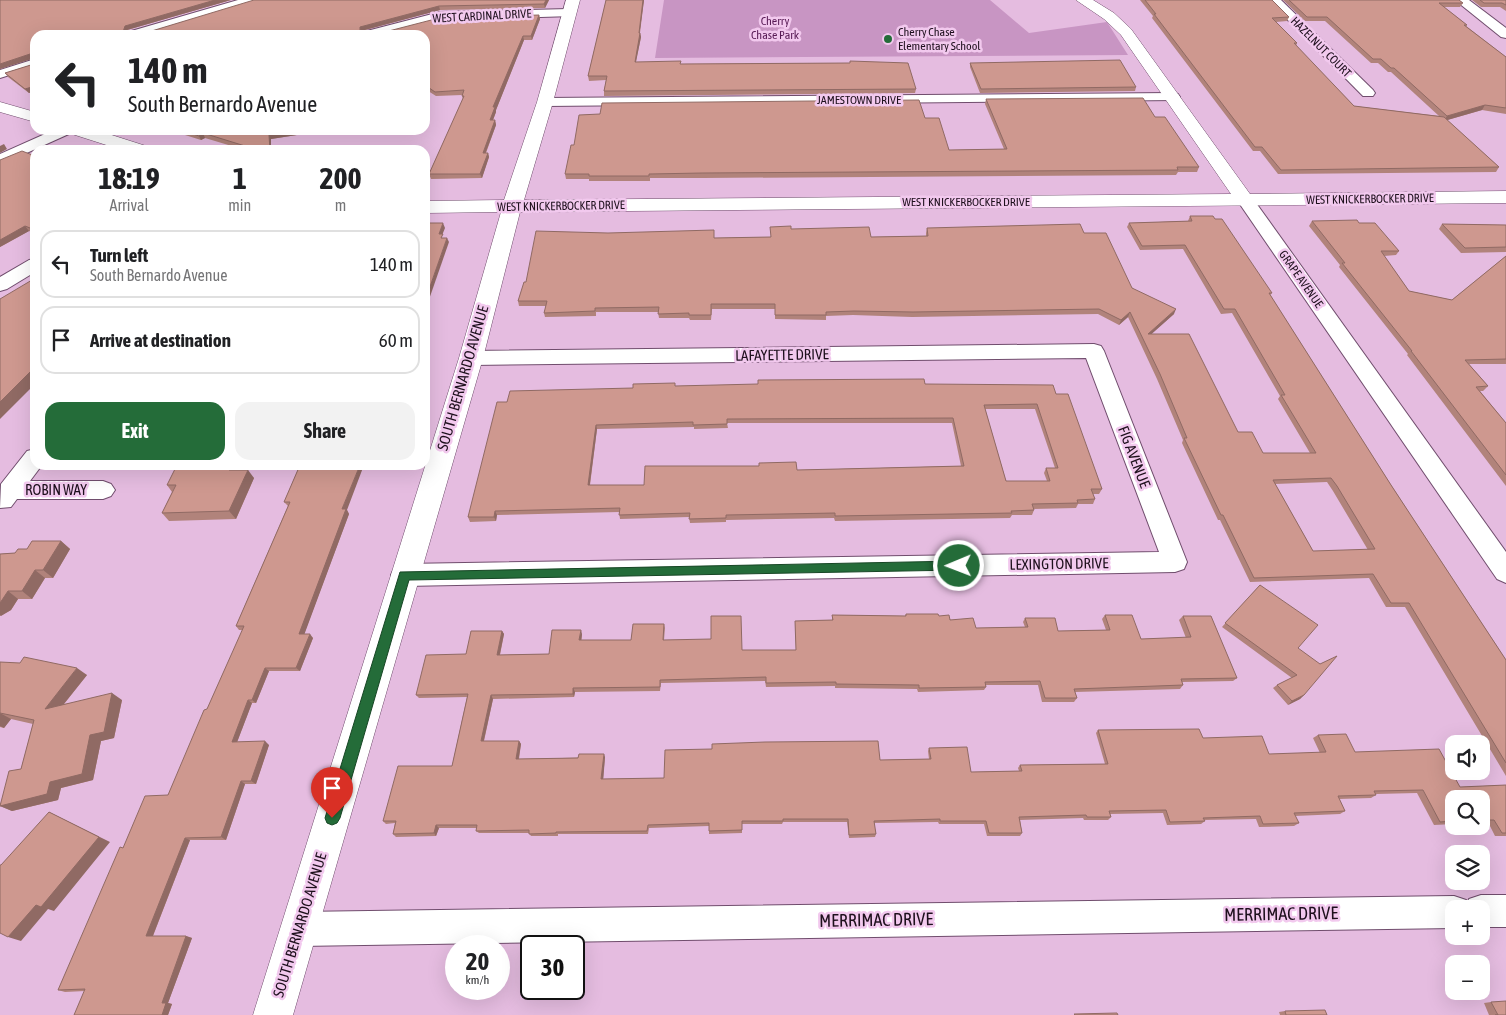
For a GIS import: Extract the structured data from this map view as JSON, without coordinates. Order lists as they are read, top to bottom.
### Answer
{
  "streets": {
    "street": [
      "WEST CARDINAL DRIVE",
      "HAZELNUT COURT",
      "JAMESTOWN DRIVE",
      "WEST KNICKERBOCKER DRIVE",
      "GRAPE AVENUE",
      "LAFAYETTE DRIVE",
      "SOUTH BERNARDO AVENUE",
      "FIG AVENUE",
      "ROBIN WAY",
      "LEXINGTON DRIVE",
      "MERRIMAC DRIVE"
    ]
  },
  "crossings": [
    ["WEST CARDINAL DRIVE", "SOUTH BERNARDO AVENUE"],
    ["JAMESTOWN DRIVE", "GRAPE AVENUE"],
    ["JAMESTOWN DRIVE", "SOUTH BERNARDO AVENUE"],
    ["WEST KNICKERBOCKER DRIVE", "GRAPE AVENUE"],
    ["WEST KNICKERBOCKER DRIVE", "SOUTH BERNARDO AVENUE"],
    ["LAFAYETTE DRIVE", "SOUTH BERNARDO AVENUE"],
    ["LAFAYETTE DRIVE", "FIG AVENUE"],
    ["SOUTH BERNARDO AVENUE", "LEXINGTON DRIVE"],
    ["SOUTH BERNARDO AVENUE", "MERRIMAC DRIVE"],
    ["FIG AVENUE", "LEXINGTON DRIVE"]
  ],
  "parks": ["Cherry Chase Park"],
  "places": ["Cherry Chase Elementary School"],
  "page": {
    "turn": ["140 m", "South Bernardo Avenue"],
    "eta": [
      "18:19",
      "Arrival",
      "1",
      "min",
      "200",
      "m"
    ],
    "list": [
      {
        "name": "Turn left",
        "note": "South Bernardo Avenue",
        "value": "140 m"
      },
      {
        "name": "Arrive at destination",
        "value": "60 m"
      }
    ],
    "buttons": ["Exit", "Share"],
    "map_buttons": ["+", "−"],
    "speed": "20 km/h",
    "limit": "30"
  }
}
